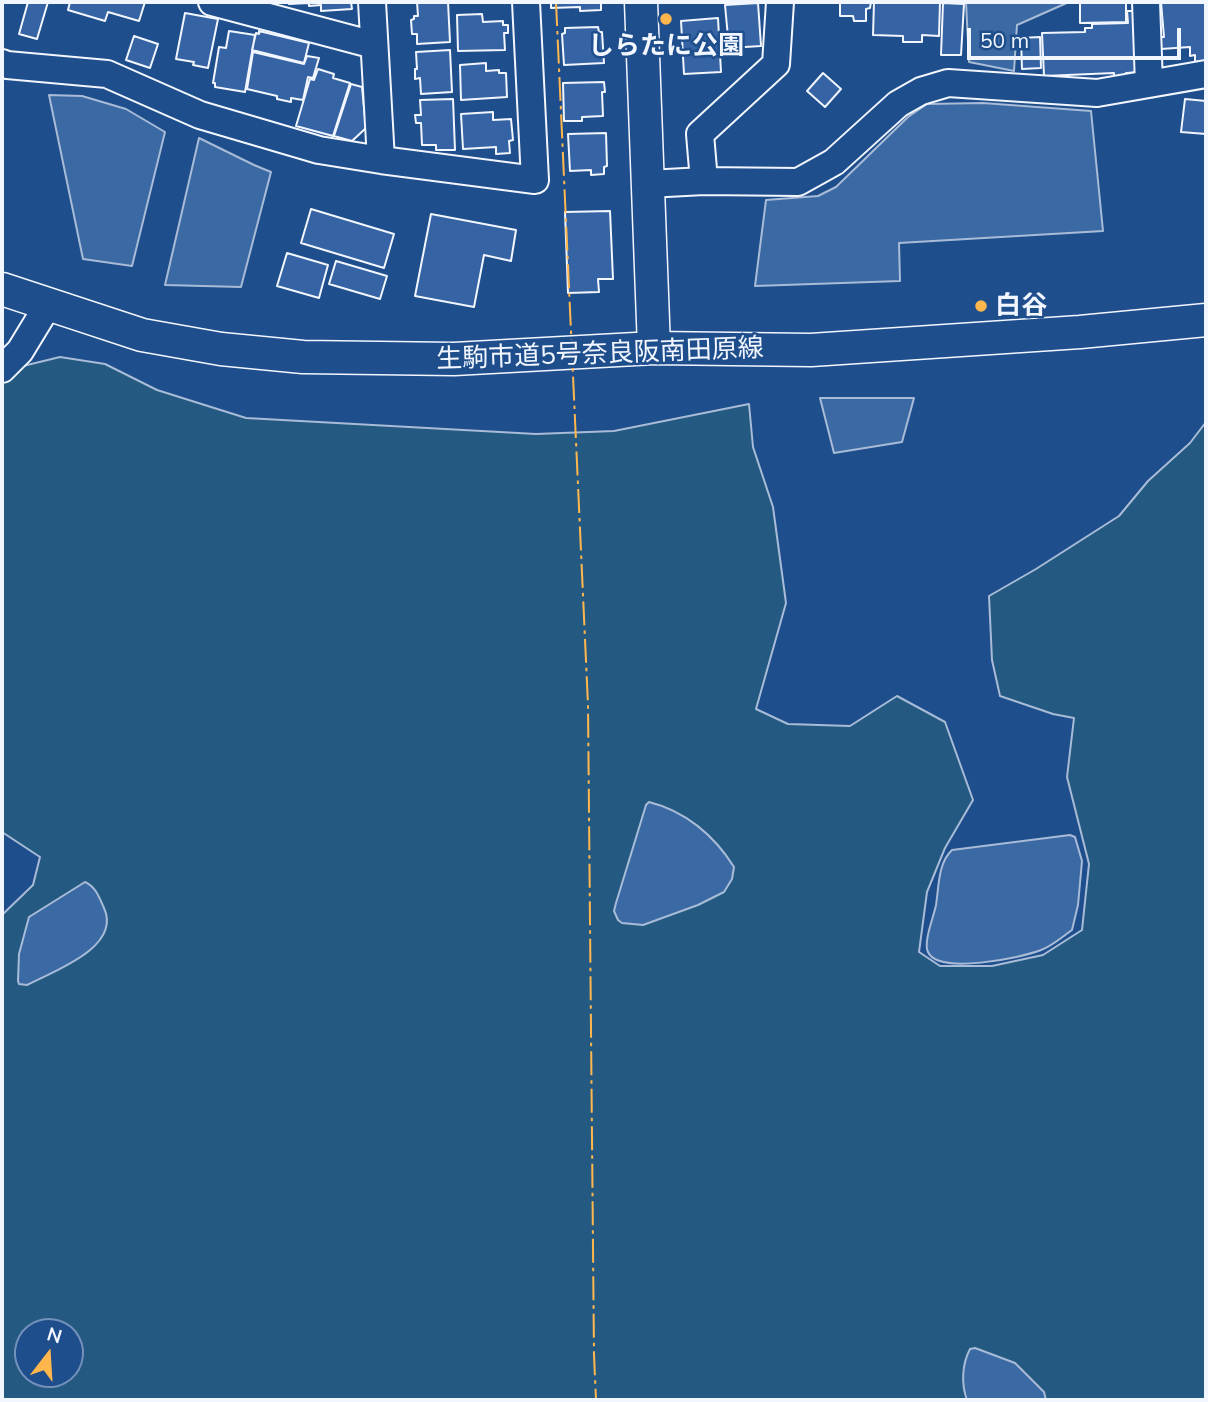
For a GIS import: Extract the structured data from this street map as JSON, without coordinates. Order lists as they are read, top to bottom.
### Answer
{
  "streets": {
    "street": ["生駒市道5号奈良阪南田原線"]
  },
  "places": ["しらたに公園", "白谷"],
  "scale_bar": "50 m",
  "north": "top"
}
